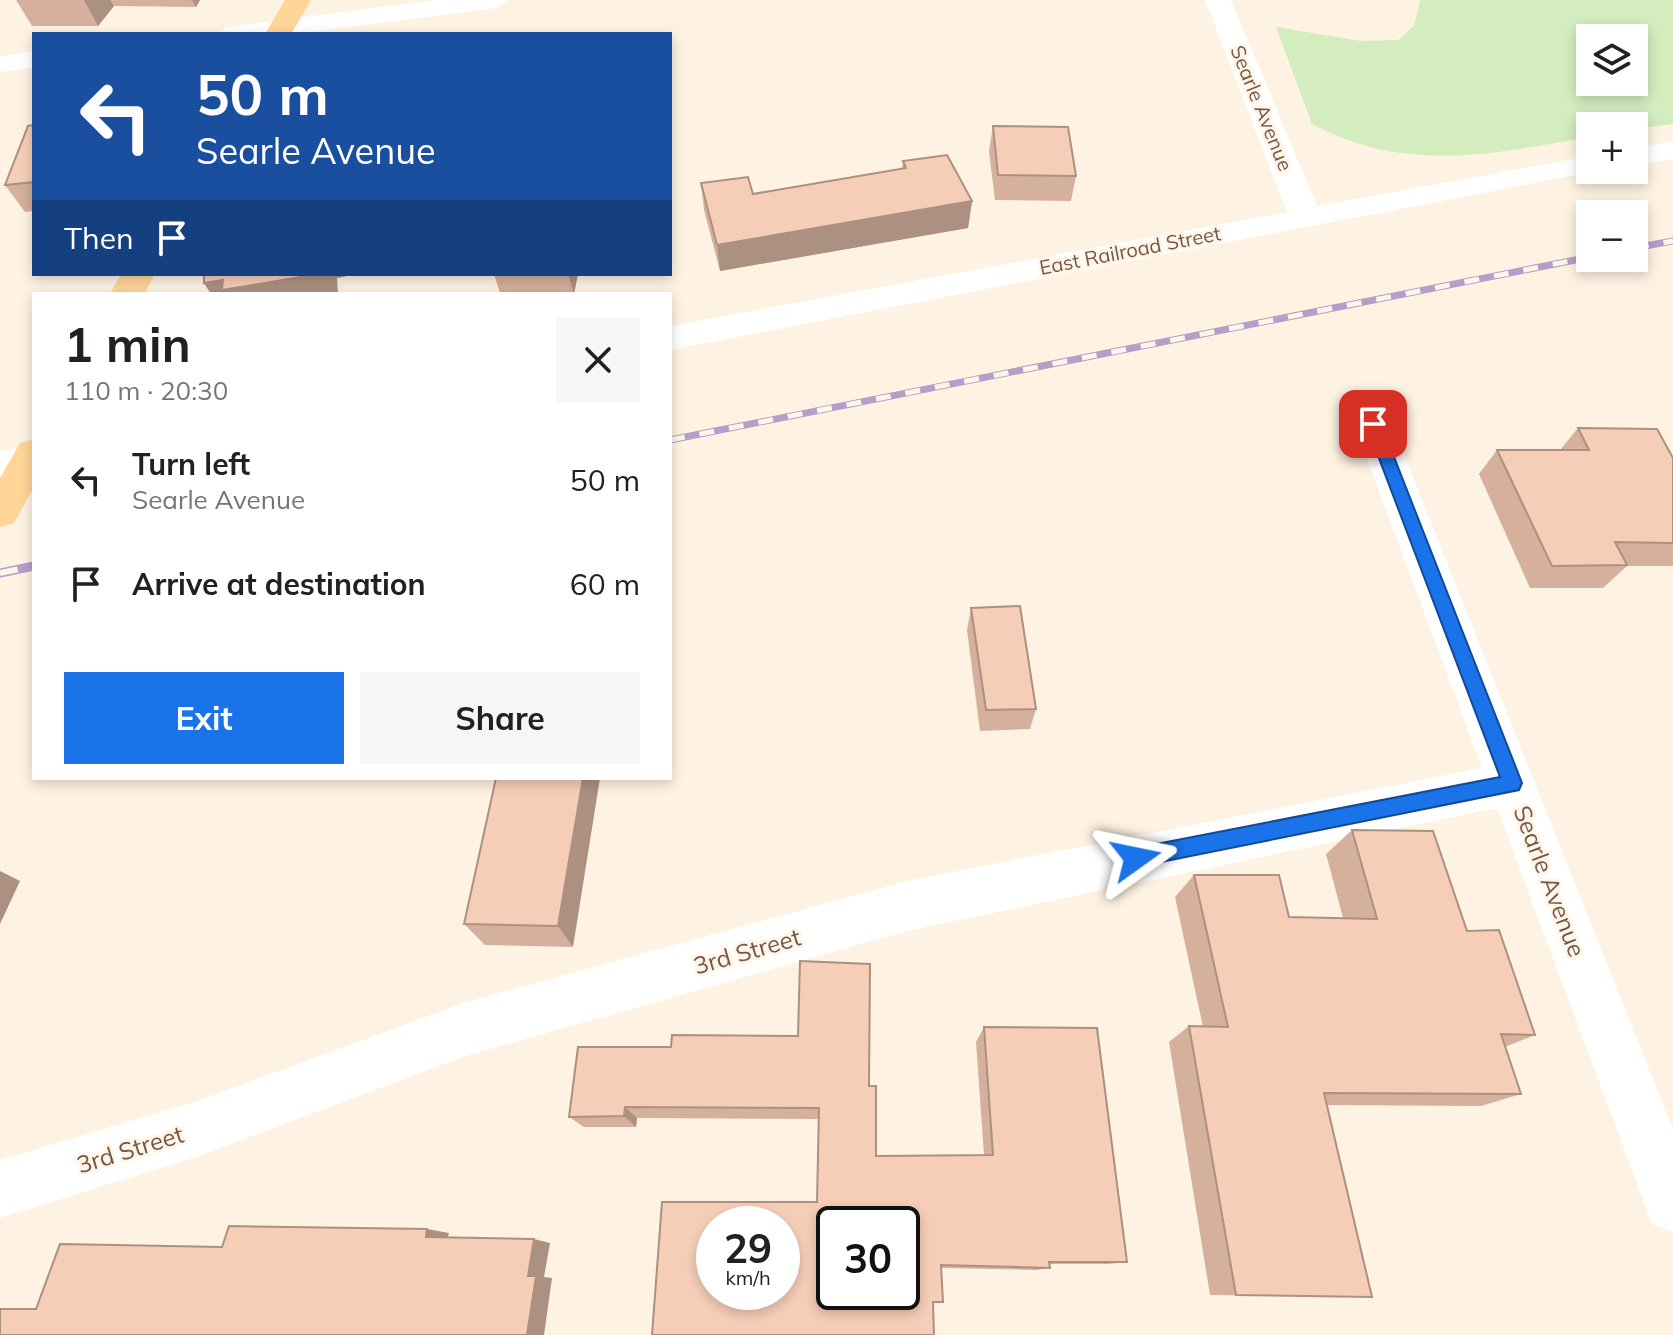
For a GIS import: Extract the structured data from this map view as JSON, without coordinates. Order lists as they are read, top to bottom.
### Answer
{
  "streets": {
    "street": ["Searle Avenue", "East Railroad Street", "3rd Street"]
  },
  "crossings": [
    ["Searle Avenue", "East Railroad Street"],
    ["Searle Avenue", "3rd Street"]
  ],
  "page": {
    "map_buttons": ["+", "−"],
    "turn": ["50 m", "Searle Avenue"],
    "then": "Then",
    "heading": ["1 min", "110 m · 20:30"],
    "list": [
      {
        "name": "Turn left",
        "note": "Searle Avenue",
        "value": "50 m"
      },
      {
        "name": "Arrive at destination",
        "value": "60 m"
      }
    ],
    "buttons": ["Exit", "Share"],
    "speed": "29 km/h",
    "limit": "30"
  }
}
